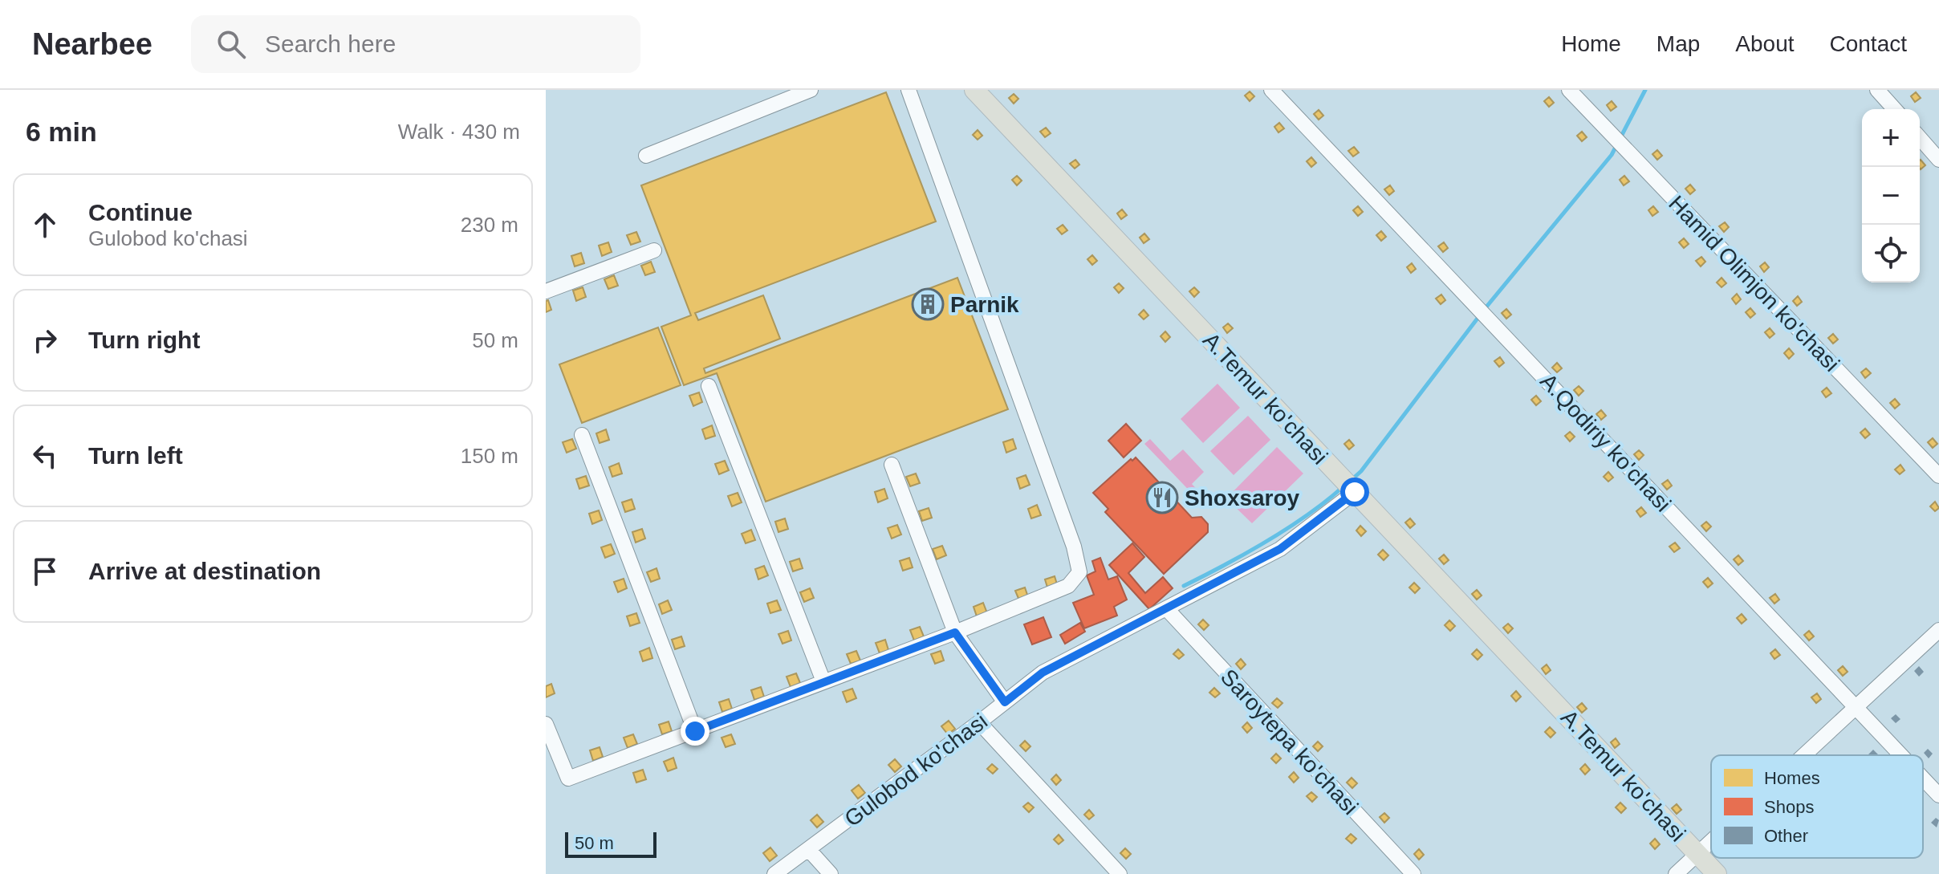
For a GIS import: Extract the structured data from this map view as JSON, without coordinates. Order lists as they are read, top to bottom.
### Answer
{
  "streets": {
    "main road": ["A.Temur ko'chasi"],
    "street": [
      "Hamid Olimjon ko'chasi",
      "A.Qodiriy ko'chasi",
      "Saroytepa ko'chasi",
      "Gulobod ko'chasi"
    ]
  },
  "crossings": [
    ["A.Temur ko'chasi", "Gulobod ko'chasi"],
    ["Saroytepa ko'chasi", "Gulobod ko'chasi"]
  ],
  "places": {
    "building": ["Parnik"],
    "restaurant": ["Shoxsaroy"]
  },
  "legend": ["Homes", "Shops", "Other"],
  "scale_bar": "50 m",
  "page": {
    "header": "Nearbee",
    "search": "Search here",
    "nav": [
      "Home",
      "Map",
      "About",
      "Contact"
    ],
    "heading": ["6 min", "Walk · 430 m"],
    "map_buttons": ["+", "−"],
    "list": [
      ["Continue", "Gulobod ko'chasi", "230 m"],
      ["Turn right", "50 m"],
      ["Turn left", "150 m"],
      "Arrive at destination"
    ],
    "scale": "50 m"
  }
}
